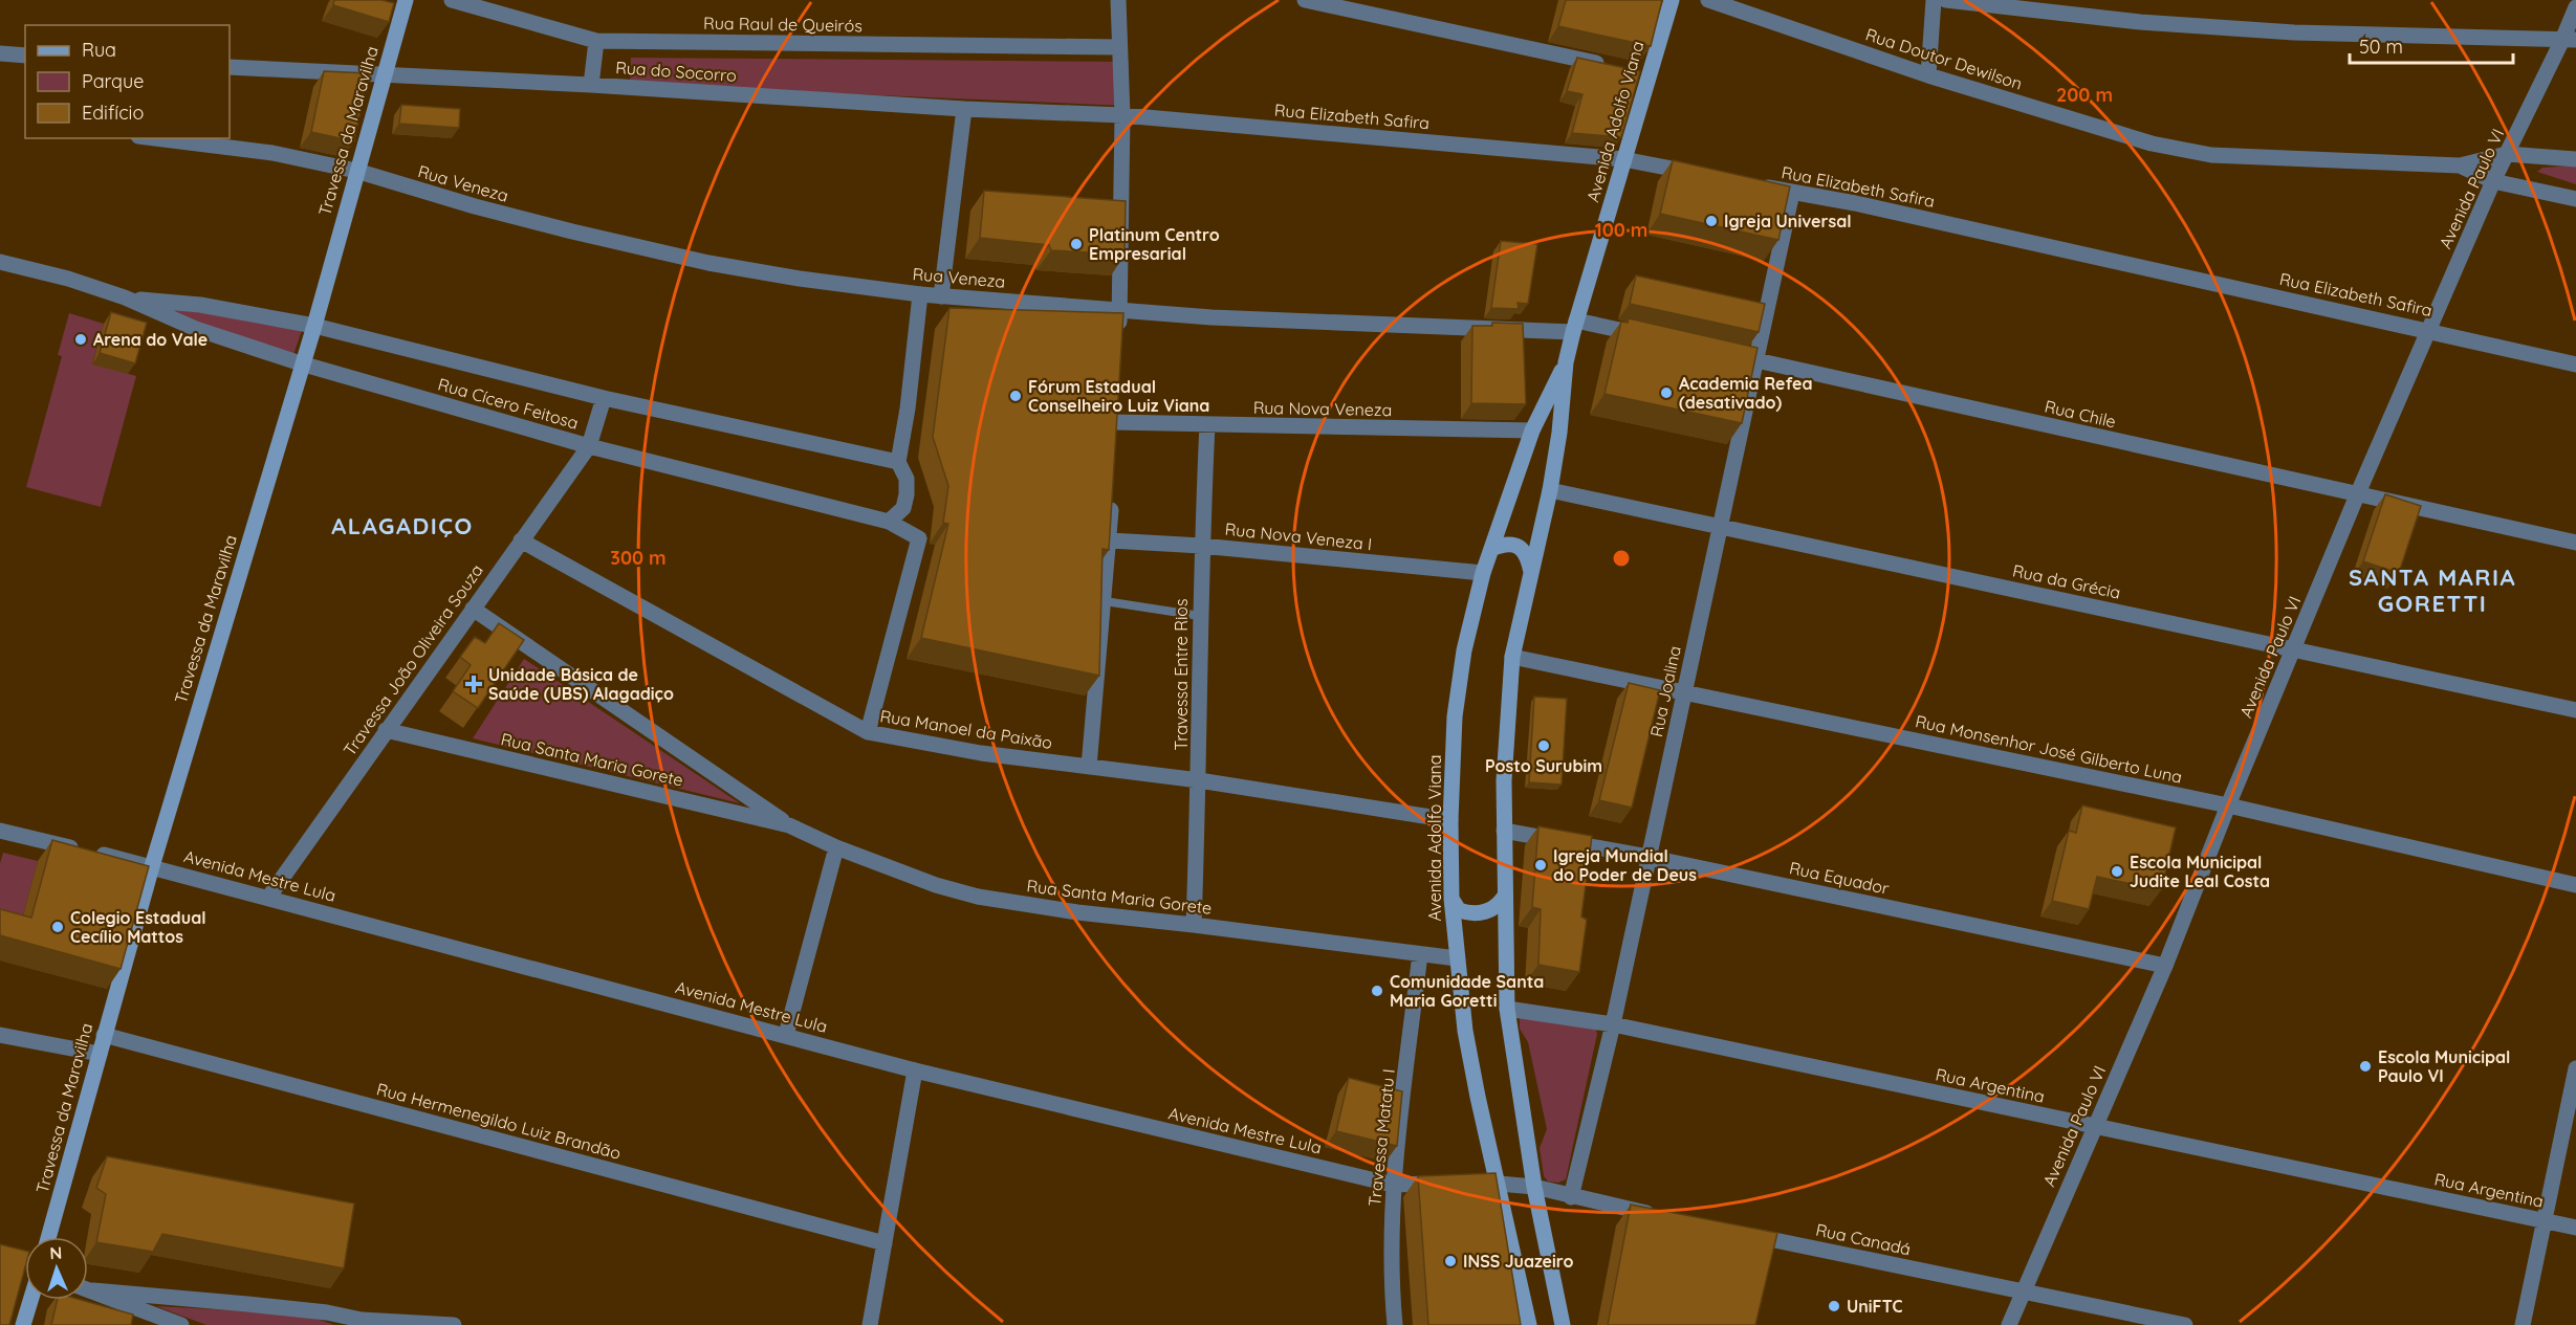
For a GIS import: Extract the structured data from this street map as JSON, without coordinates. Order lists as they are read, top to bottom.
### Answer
{
  "streets": {
    "main road": ["Avenida Adolfo Viana", "Travessa da Maravilha"],
    "street": [
      "Rua Raul de Queirós",
      "Rua Doutor Dewilson",
      "Rua do Socorro",
      "Rua Elizabeth Safira",
      "Rua Veneza",
      "Avenida Paulo VI",
      "Rua Cícero Feitosa",
      "Rua Nova Veneza",
      "Rua Chile",
      "Rua Nova Veneza I",
      "Rua da Grécia",
      "Travessa João Oliveira Souza",
      "Travessa Entre Rios",
      "Rua Joalina",
      "Rua Manoel da Paixão",
      "Rua Monsenhor José Gilberto Luna",
      "Rua Santa Maria Gorete",
      "Avenida Mestre Lula",
      "Rua Equador",
      "Rua Argentina",
      "Rua Hermenegildo Luiz Brandão",
      "Travessa Matatu I",
      "Rua Canadá"
    ]
  },
  "crossings": [
    ["Rua Doutor Dewilson", "Avenida Paulo VI"],
    ["Rua do Socorro", "Rua Elizabeth Safira"],
    ["Rua do Socorro", "Travessa da Maravilha"],
    ["Rua Elizabeth Safira", "Avenida Adolfo Viana"],
    ["Rua Elizabeth Safira", "Avenida Paulo VI"],
    ["Rua Elizabeth Safira", "Rua Joalina"],
    ["Avenida Adolfo Viana", "Rua Veneza"],
    ["Avenida Adolfo Viana", "Rua Nova Veneza"],
    ["Avenida Adolfo Viana", "Rua Nova Veneza I"],
    ["Avenida Adolfo Viana", "Rua da Grécia"],
    ["Avenida Adolfo Viana", "Rua Manoel da Paixão"],
    ["Avenida Adolfo Viana", "Rua Monsenhor José Gilberto Luna"],
    ["Avenida Adolfo Viana", "Rua Santa Maria Gorete"],
    ["Avenida Adolfo Viana", "Rua Equador"],
    ["Avenida Adolfo Viana", "Rua Argentina"],
    ["Travessa da Maravilha", "Rua Veneza"],
    ["Travessa da Maravilha", "Rua Cícero Feitosa"],
    ["Travessa da Maravilha", "Avenida Mestre Lula"],
    ["Travessa da Maravilha", "Rua Hermenegildo Luiz Brandão"],
    ["Avenida Paulo VI", "Rua Chile"],
    ["Avenida Paulo VI", "Rua da Grécia"],
    ["Avenida Paulo VI", "Rua Monsenhor José Gilberto Luna"],
    ["Avenida Paulo VI", "Rua Equador"],
    ["Avenida Paulo VI", "Rua Argentina"],
    ["Avenida Paulo VI", "Rua Canadá"],
    ["Rua Cícero Feitosa", "Travessa João Oliveira Souza"],
    ["Rua Cícero Feitosa", "Rua Manoel da Paixão"],
    ["Rua Nova Veneza", "Travessa Entre Rios"],
    ["Rua Chile", "Rua Joalina"],
    ["Rua Nova Veneza I", "Travessa Entre Rios"],
    ["Rua da Grécia", "Rua Joalina"],
    ["Travessa João Oliveira Souza", "Rua Manoel da Paixão"],
    ["Travessa João Oliveira Souza", "Rua Santa Maria Gorete"],
    ["Travessa João Oliveira Souza", "Avenida Mestre Lula"],
    ["Travessa Entre Rios", "Rua Manoel da Paixão"],
    ["Travessa Entre Rios", "Rua Santa Maria Gorete"],
    ["Rua Joalina", "Rua Monsenhor José Gilberto Luna"],
    ["Rua Joalina", "Rua Equador"],
    ["Rua Joalina", "Rua Argentina"],
    ["Rua Santa Maria Gorete", "Travessa Matatu I"],
    ["Avenida Mestre Lula", "Travessa Matatu I"]
  ],
  "districts": ["ALAGADIÇO", "SANTA MARIA GORETTI"],
  "places": {
    "other": [
      "Igreja Universal",
      "Platinum Centro Empresarial",
      "Arena do Vale",
      "Academia Refea (desativado)",
      "Fórum Estadual Conselheiro Luiz Viana",
      "Posto Surubim",
      "Igreja Mundial do Poder de Deus",
      "Escola Municipal Judite Leal Costa",
      "Colegio Estadual Cecílio Mattos",
      "Comunidade Santa Maria Goretti",
      "Escola Municipal Paulo VI",
      "INSS Juazeiro",
      "UniFTC"
    ],
    "health": ["Unidade Básica de Saúde (UBS) Alagadiço"]
  },
  "legend": ["Rua", "Parque", "Edifício"],
  "scale_bar": "50 m",
  "north": "top",
  "rings": ["200 m", "100 m", "300 m"]
}
